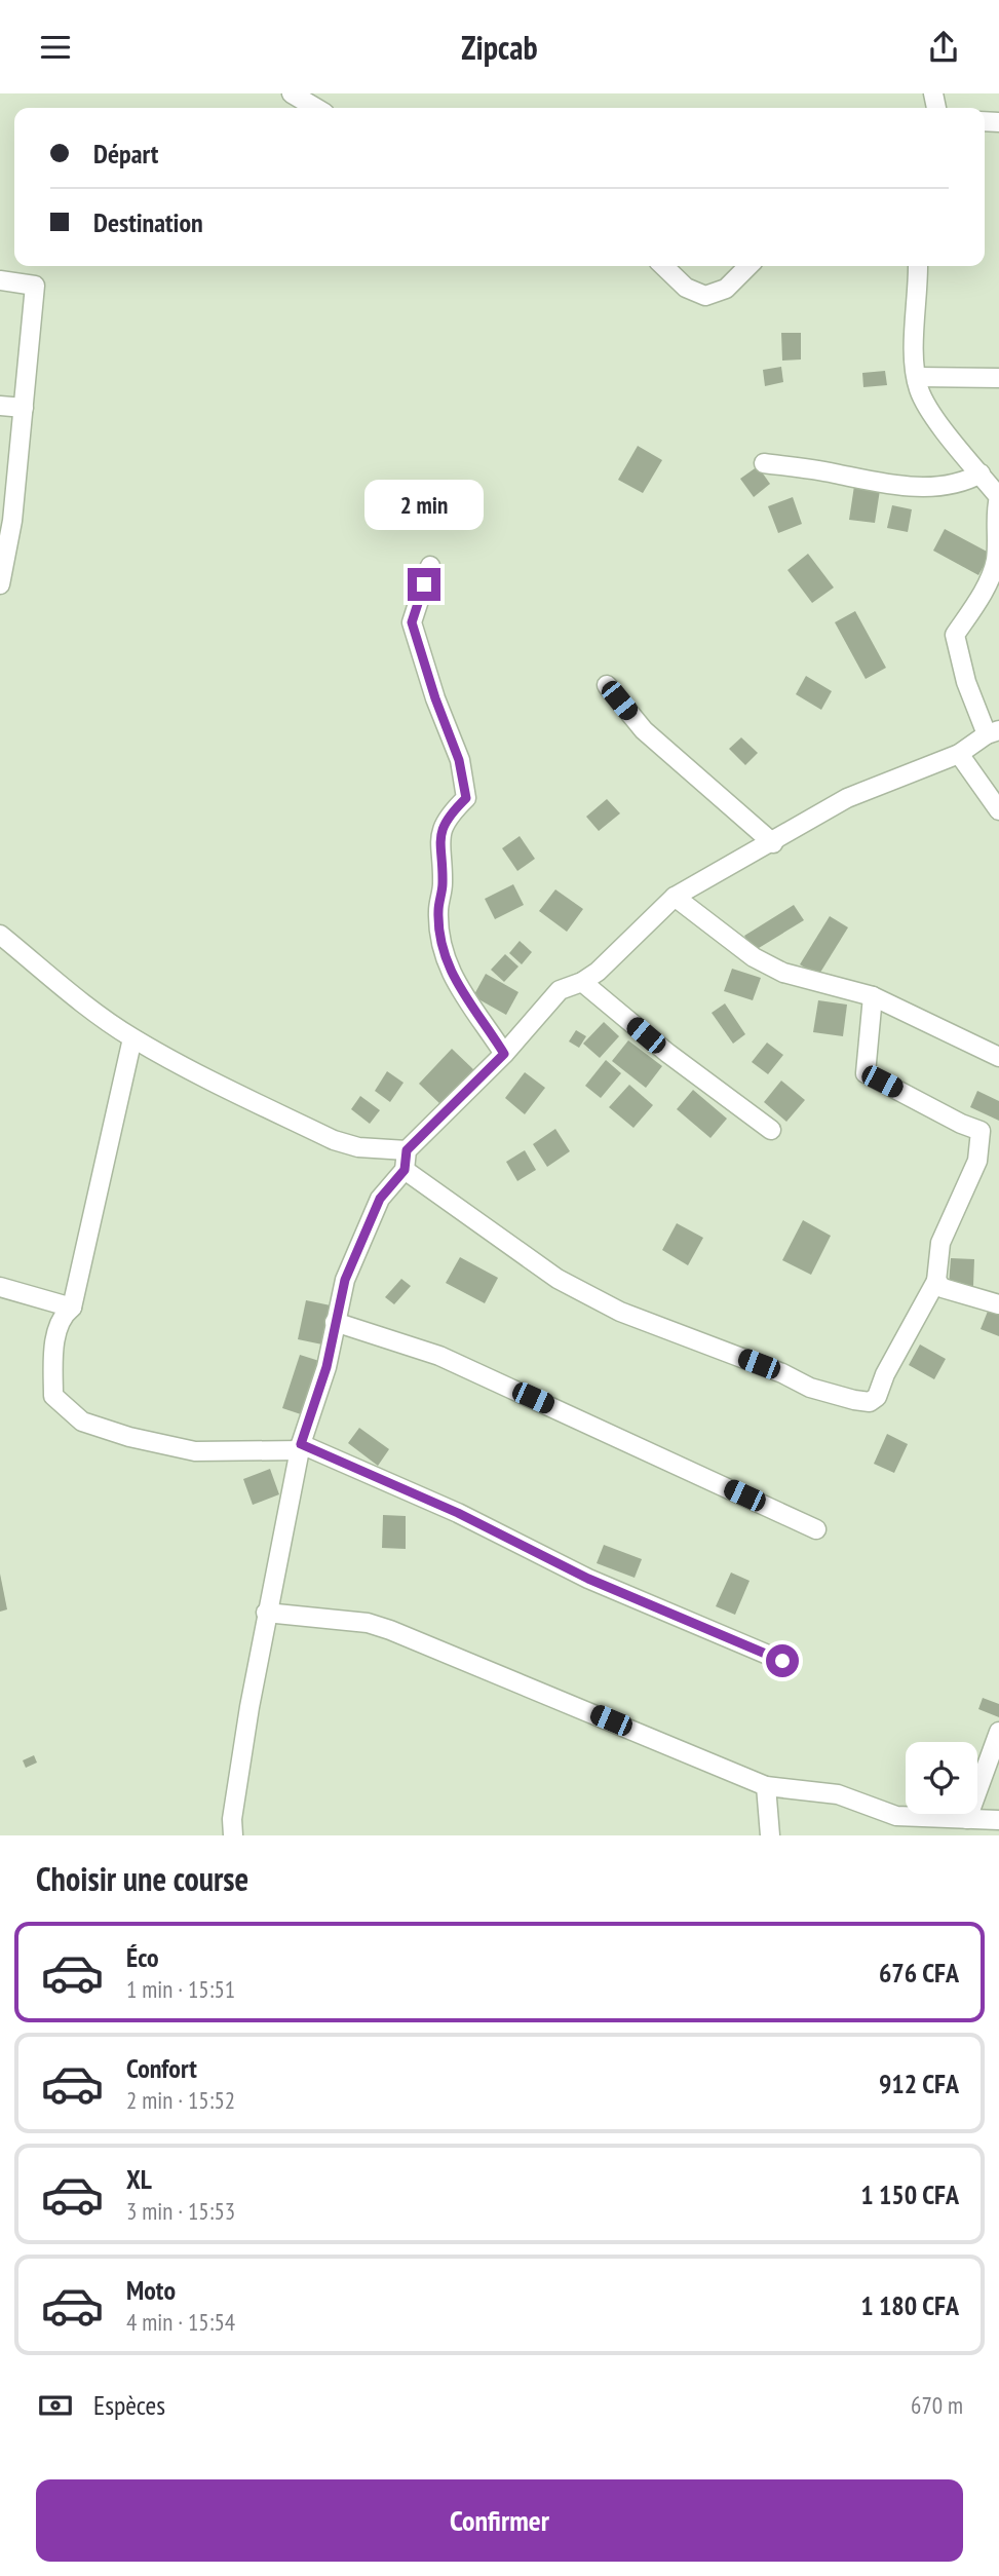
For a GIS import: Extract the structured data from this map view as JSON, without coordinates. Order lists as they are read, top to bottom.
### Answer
{
  "page": {
    "header": "Zipcab",
    "banner": ["Départ", "Destination"],
    "bubble": "2 min",
    "heading": "Choisir une course",
    "list": [
      {
        "name": "Éco",
        "note": "1 min · 15:51",
        "value": "676 CFA"
      },
      {
        "name": "Confort",
        "note": "2 min · 15:52",
        "value": "912 CFA"
      },
      {
        "name": "XL",
        "note": "3 min · 15:53",
        "value": "1 150 CFA"
      },
      {
        "name": "Moto",
        "note": "4 min · 15:54",
        "value": "1 180 CFA"
      }
    ],
    "pay": ["Espèces", "670 m"],
    "buttons": "Confirmer"
  }
}
